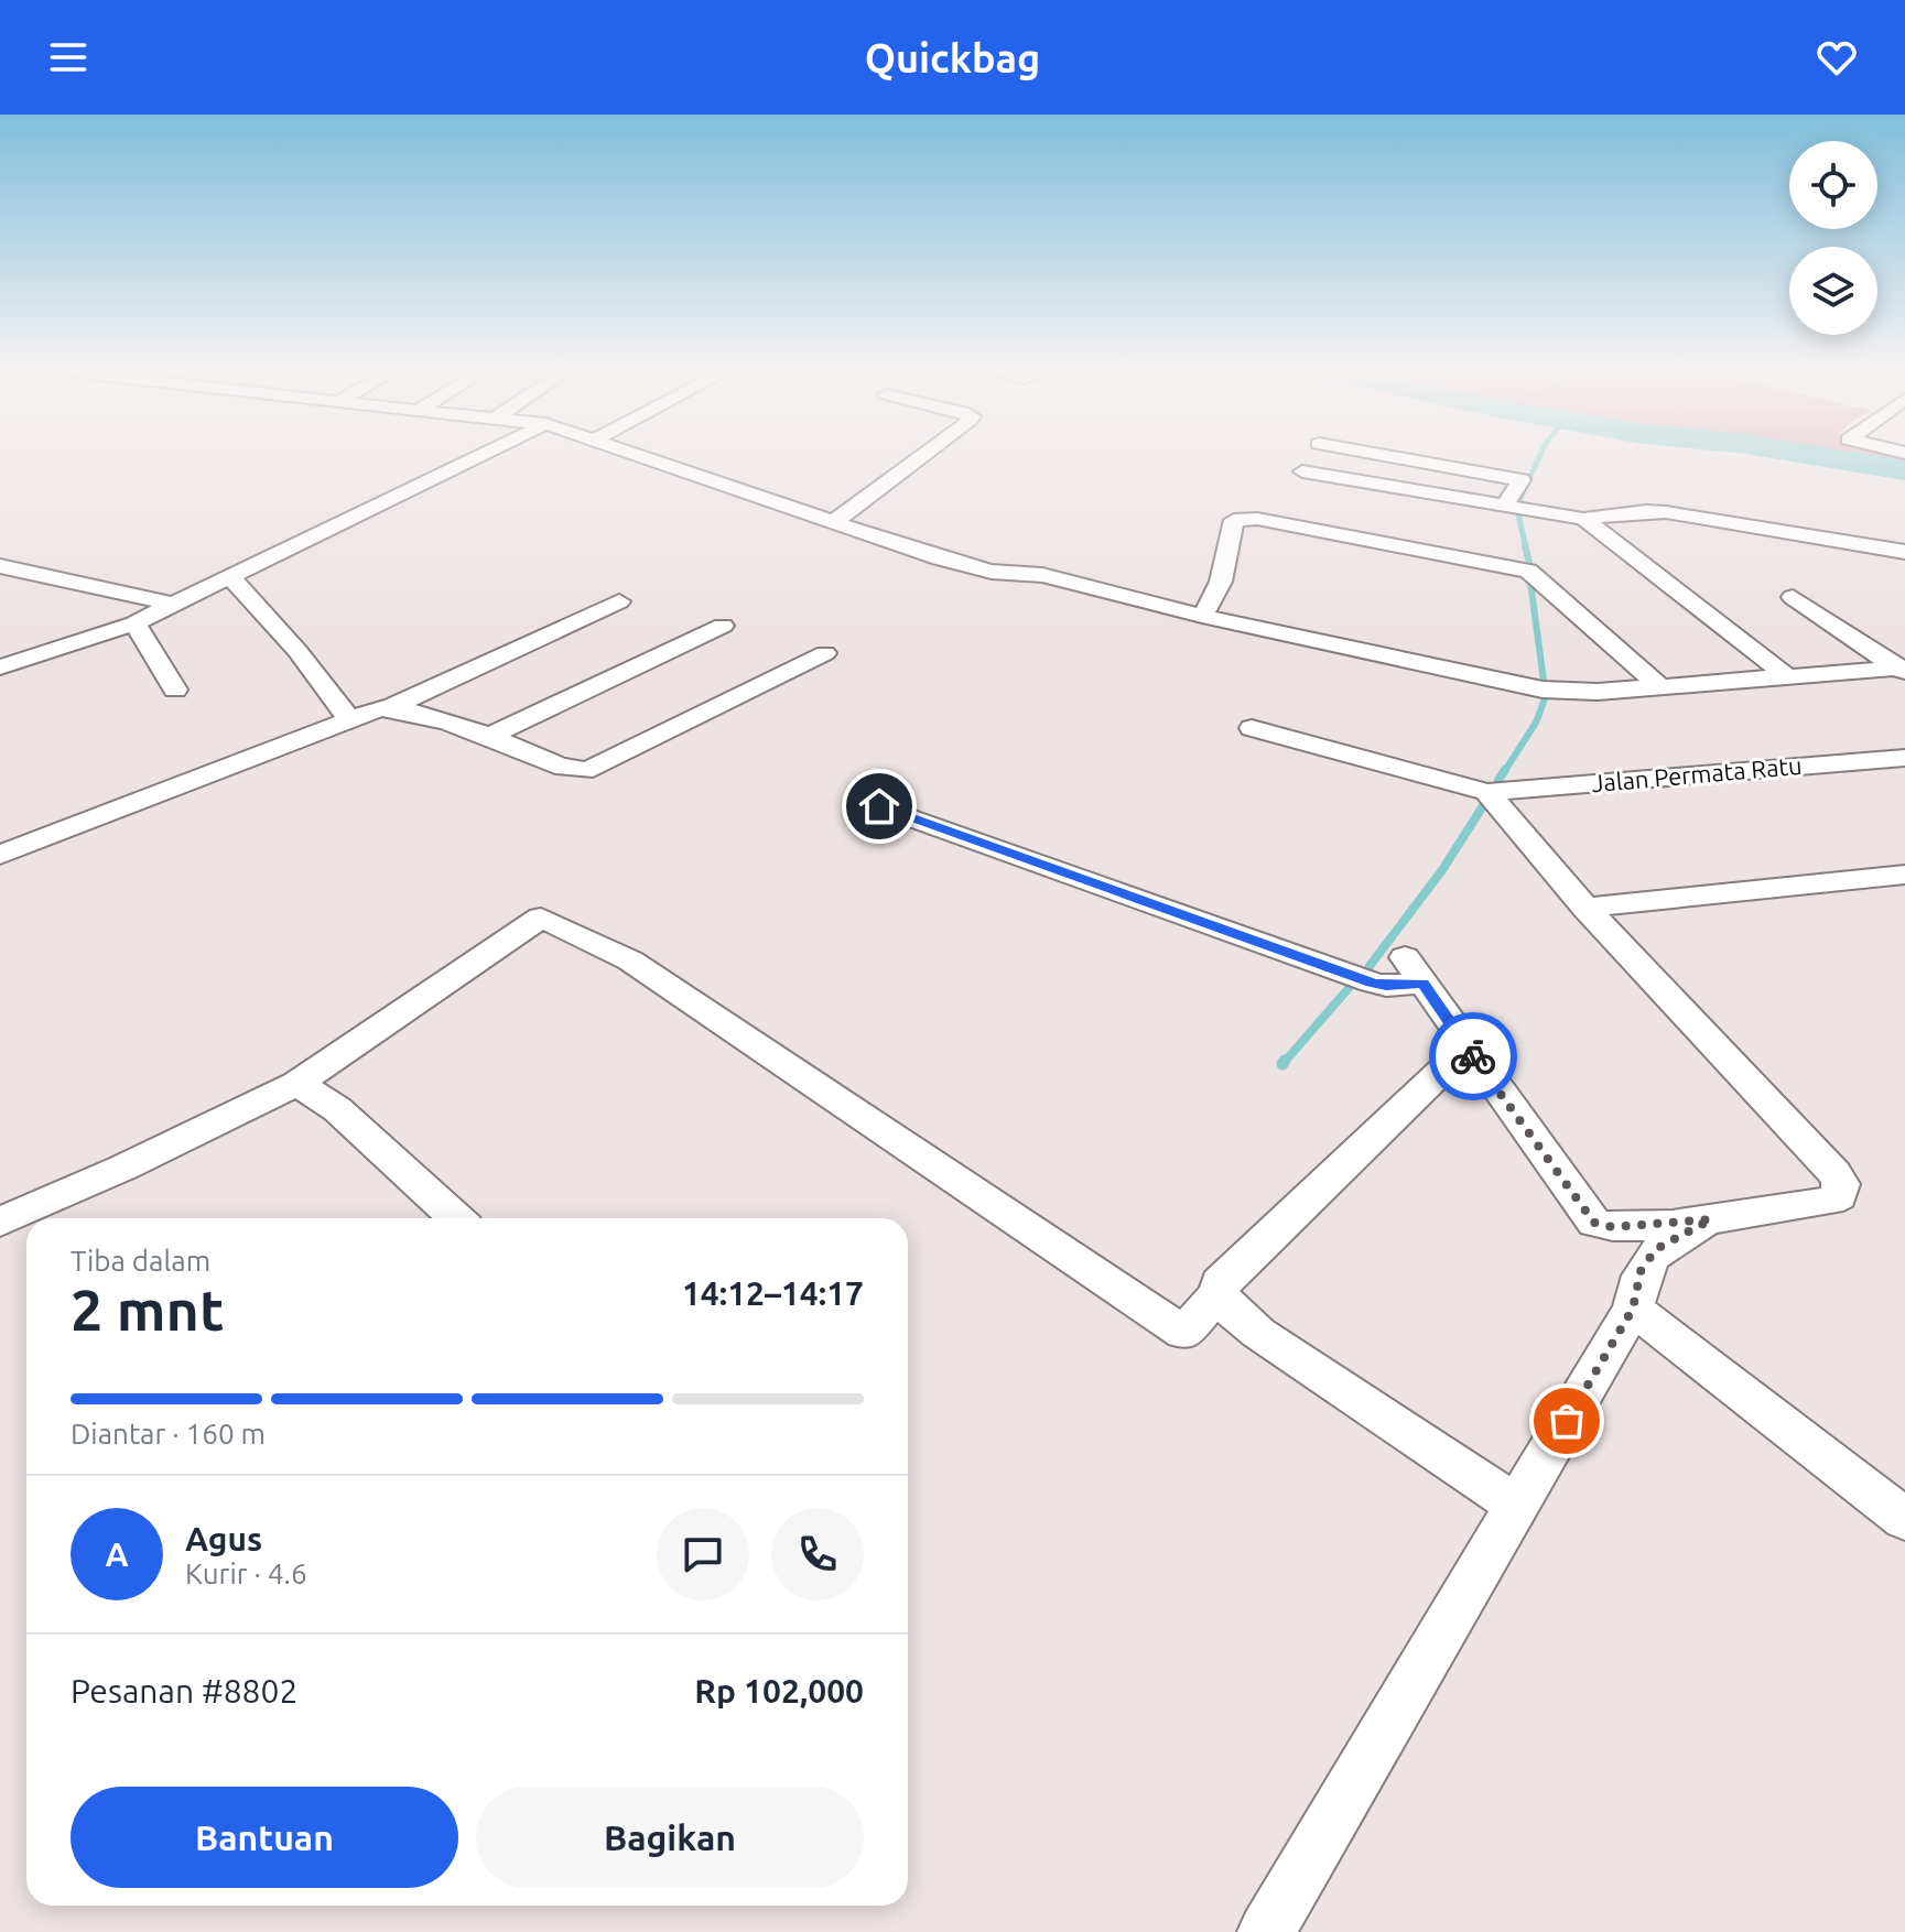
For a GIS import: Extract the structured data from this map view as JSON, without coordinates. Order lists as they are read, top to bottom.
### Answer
{
  "streets": {
    "street": ["Jalan Permata Ratu"]
  },
  "page": {
    "header": "Quickbag",
    "heading": ["2 mnt", "Tiba dalam", "14:12–14:17"],
    "panel": [
      "Agus",
      "Kurir · 4.6",
      "Pesanan #8802",
      "Rp 102,000"
    ],
    "bar": "Diantar · 160 m",
    "round": "A",
    "buttons": ["Bantuan", "Bagikan"]
  }
}
